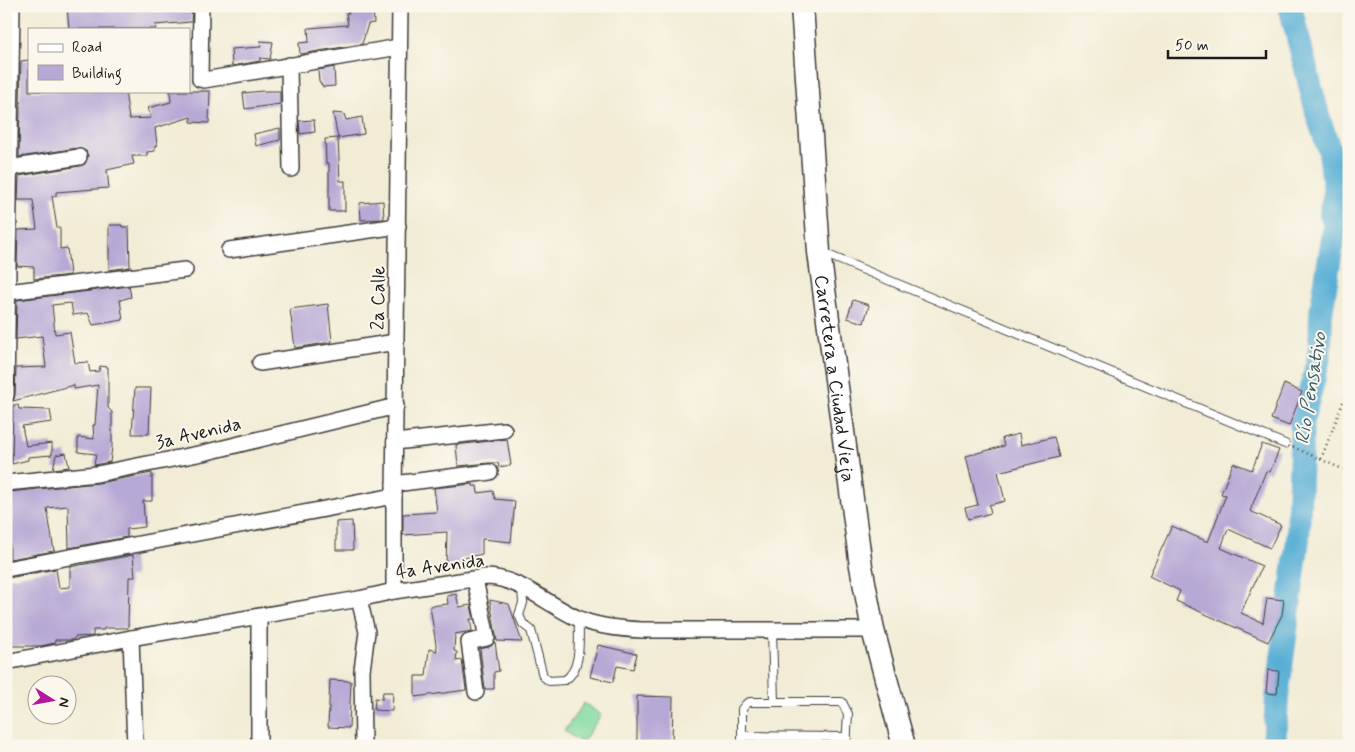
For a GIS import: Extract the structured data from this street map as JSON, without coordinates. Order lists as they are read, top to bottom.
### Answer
{
  "streets": {
    "main road": ["Carretera a Ciudad Vieja"],
    "street": ["2a Calle", "3a Avenida", "4a Avenida"]
  },
  "crossings": [
    ["2a Calle", "3a Avenida"],
    ["2a Calle", "4a Avenida"],
    ["Carretera a Ciudad Vieja", "4a Avenida"]
  ],
  "water": ["Río Pensativo"],
  "legend": ["Road", "Building"],
  "scale_bar": "50 m",
  "north": "right"
}
